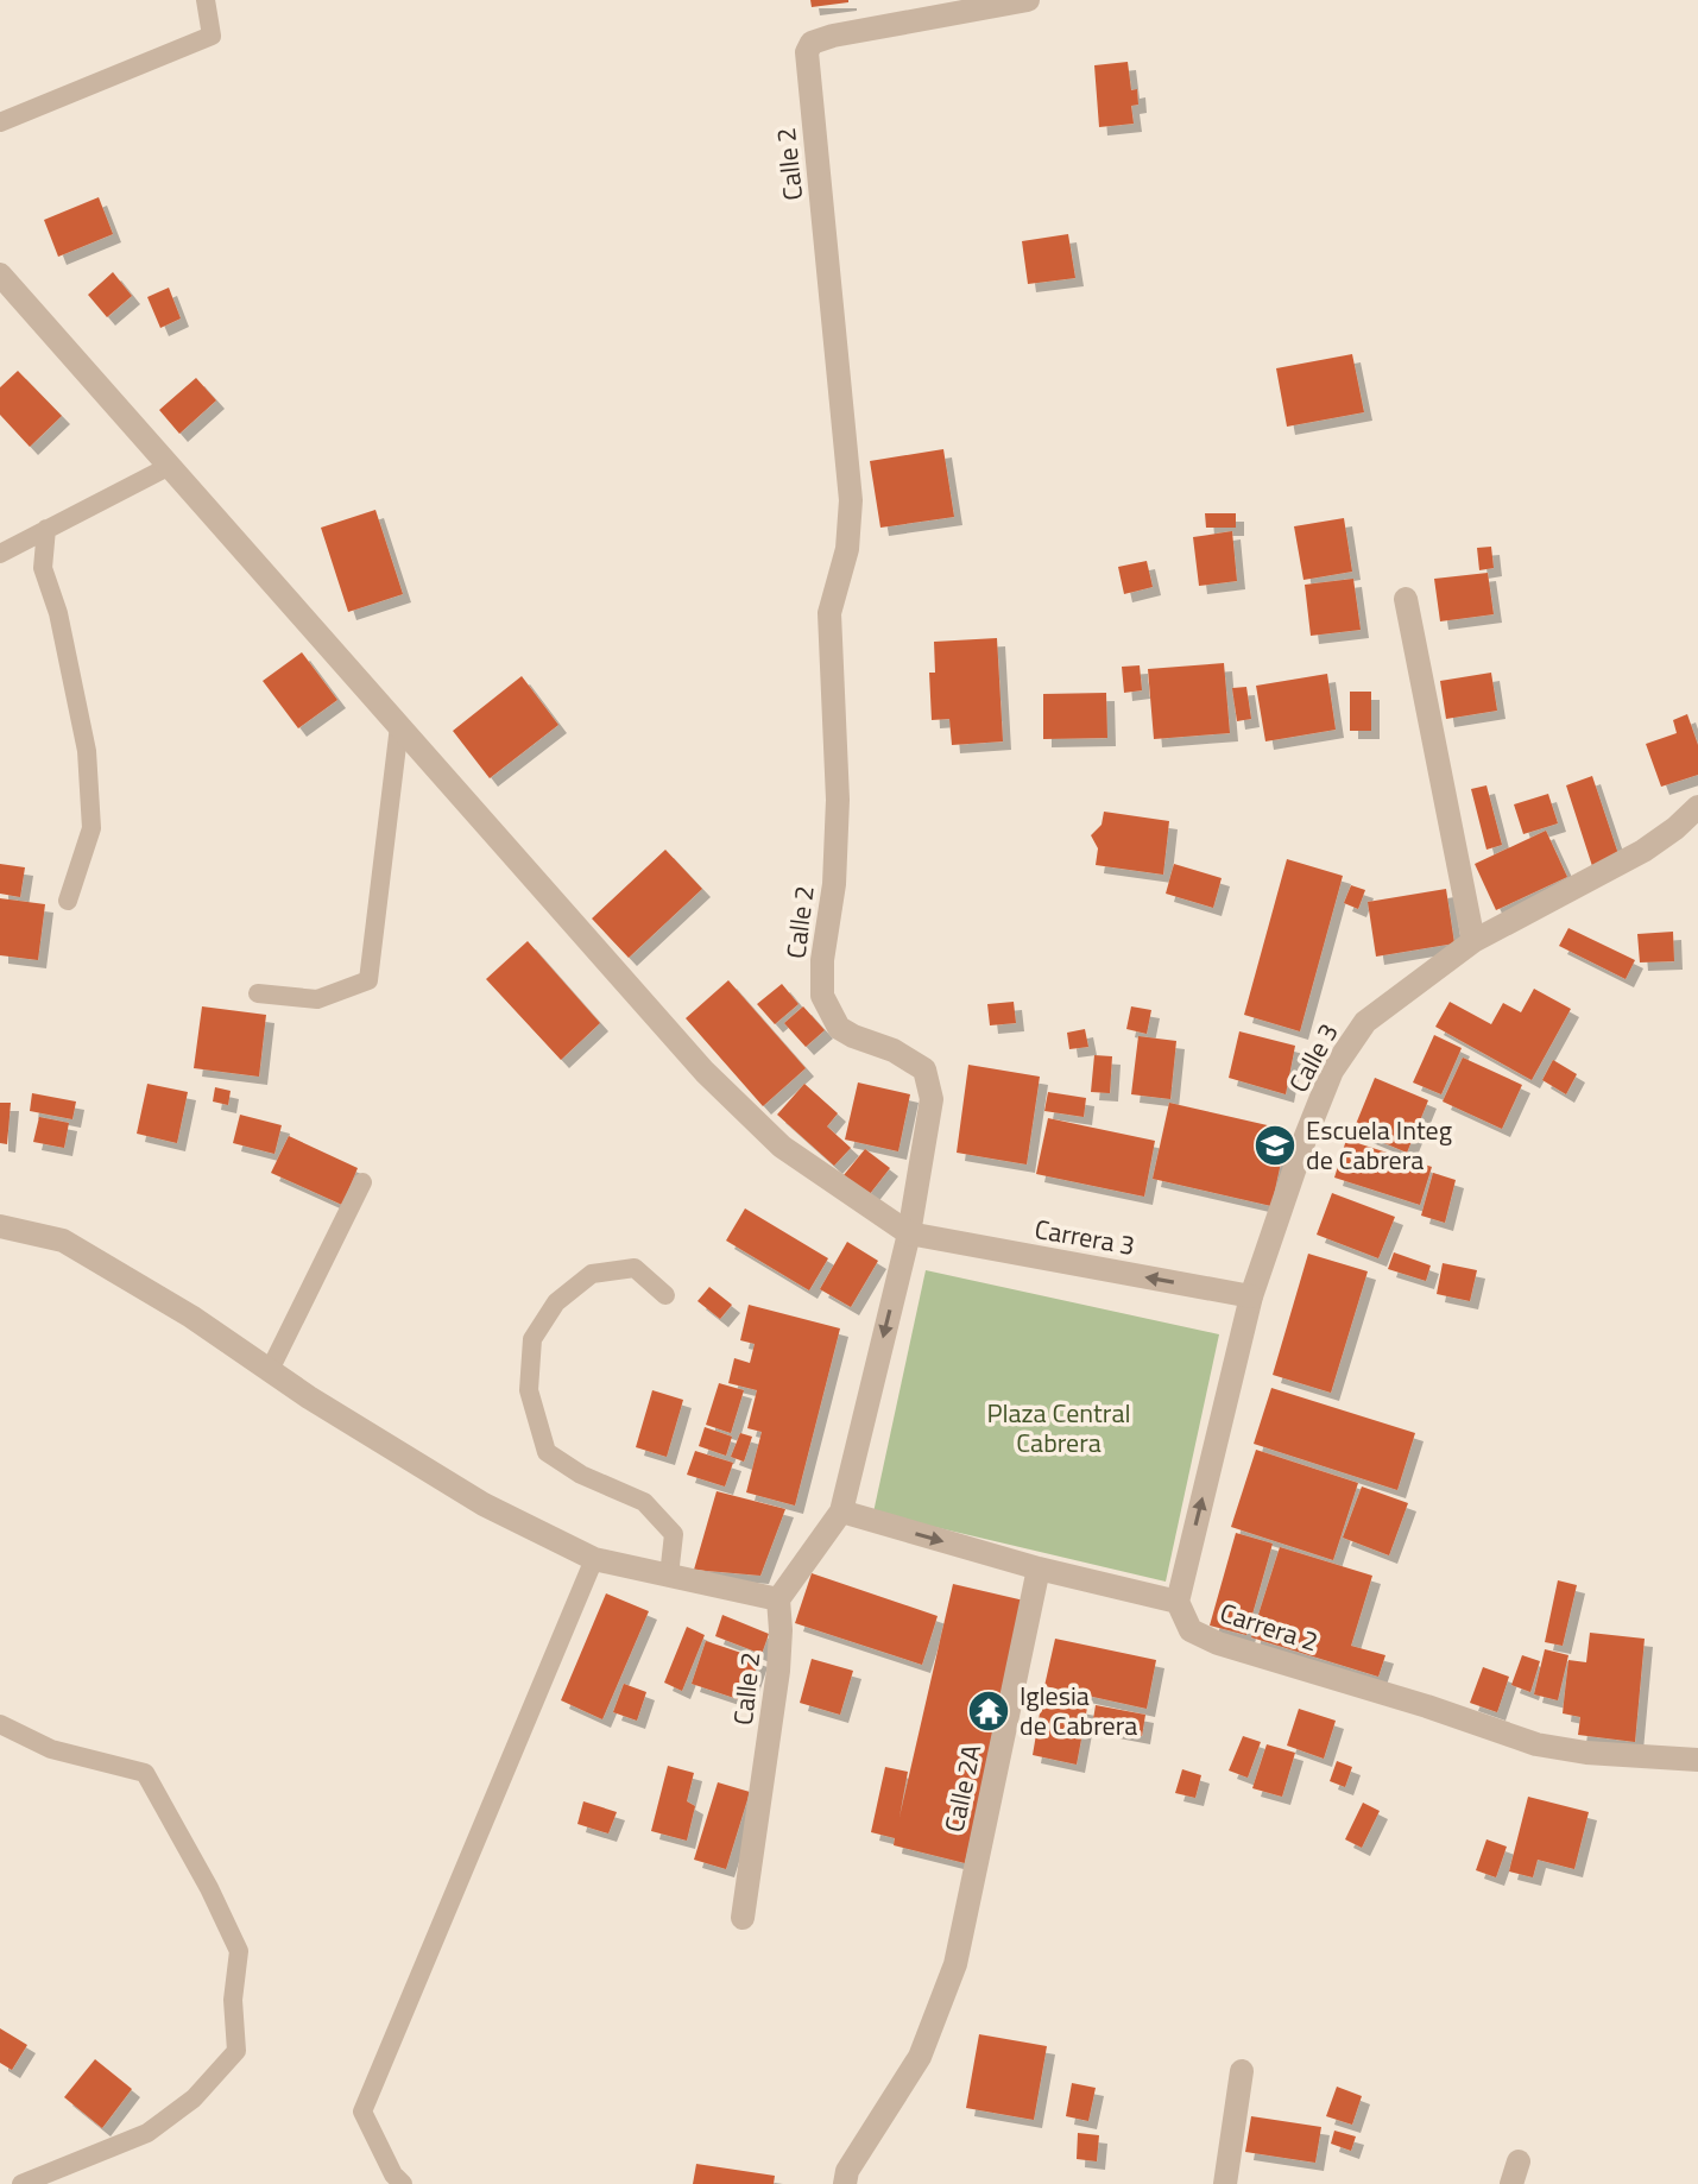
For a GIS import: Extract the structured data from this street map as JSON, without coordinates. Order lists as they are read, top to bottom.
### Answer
{
  "streets": {
    "street": [
      "Calle 2",
      "Calle 3",
      "Carrera 3",
      "Carrera 2",
      "Calle 2A"
    ]
  },
  "crossings": [
    ["Calle 2", "Carrera 3"],
    ["Calle 3", "Carrera 3"],
    ["Calle 3", "Carrera 2"]
  ],
  "one_way": ["Carrera 3"],
  "parks": ["Plaza Central Cabrera"],
  "places": {
    "school or university": ["Escuela Integ de Cabrera"],
    "temple": ["Iglesia de Cabrera"]
  }
}
